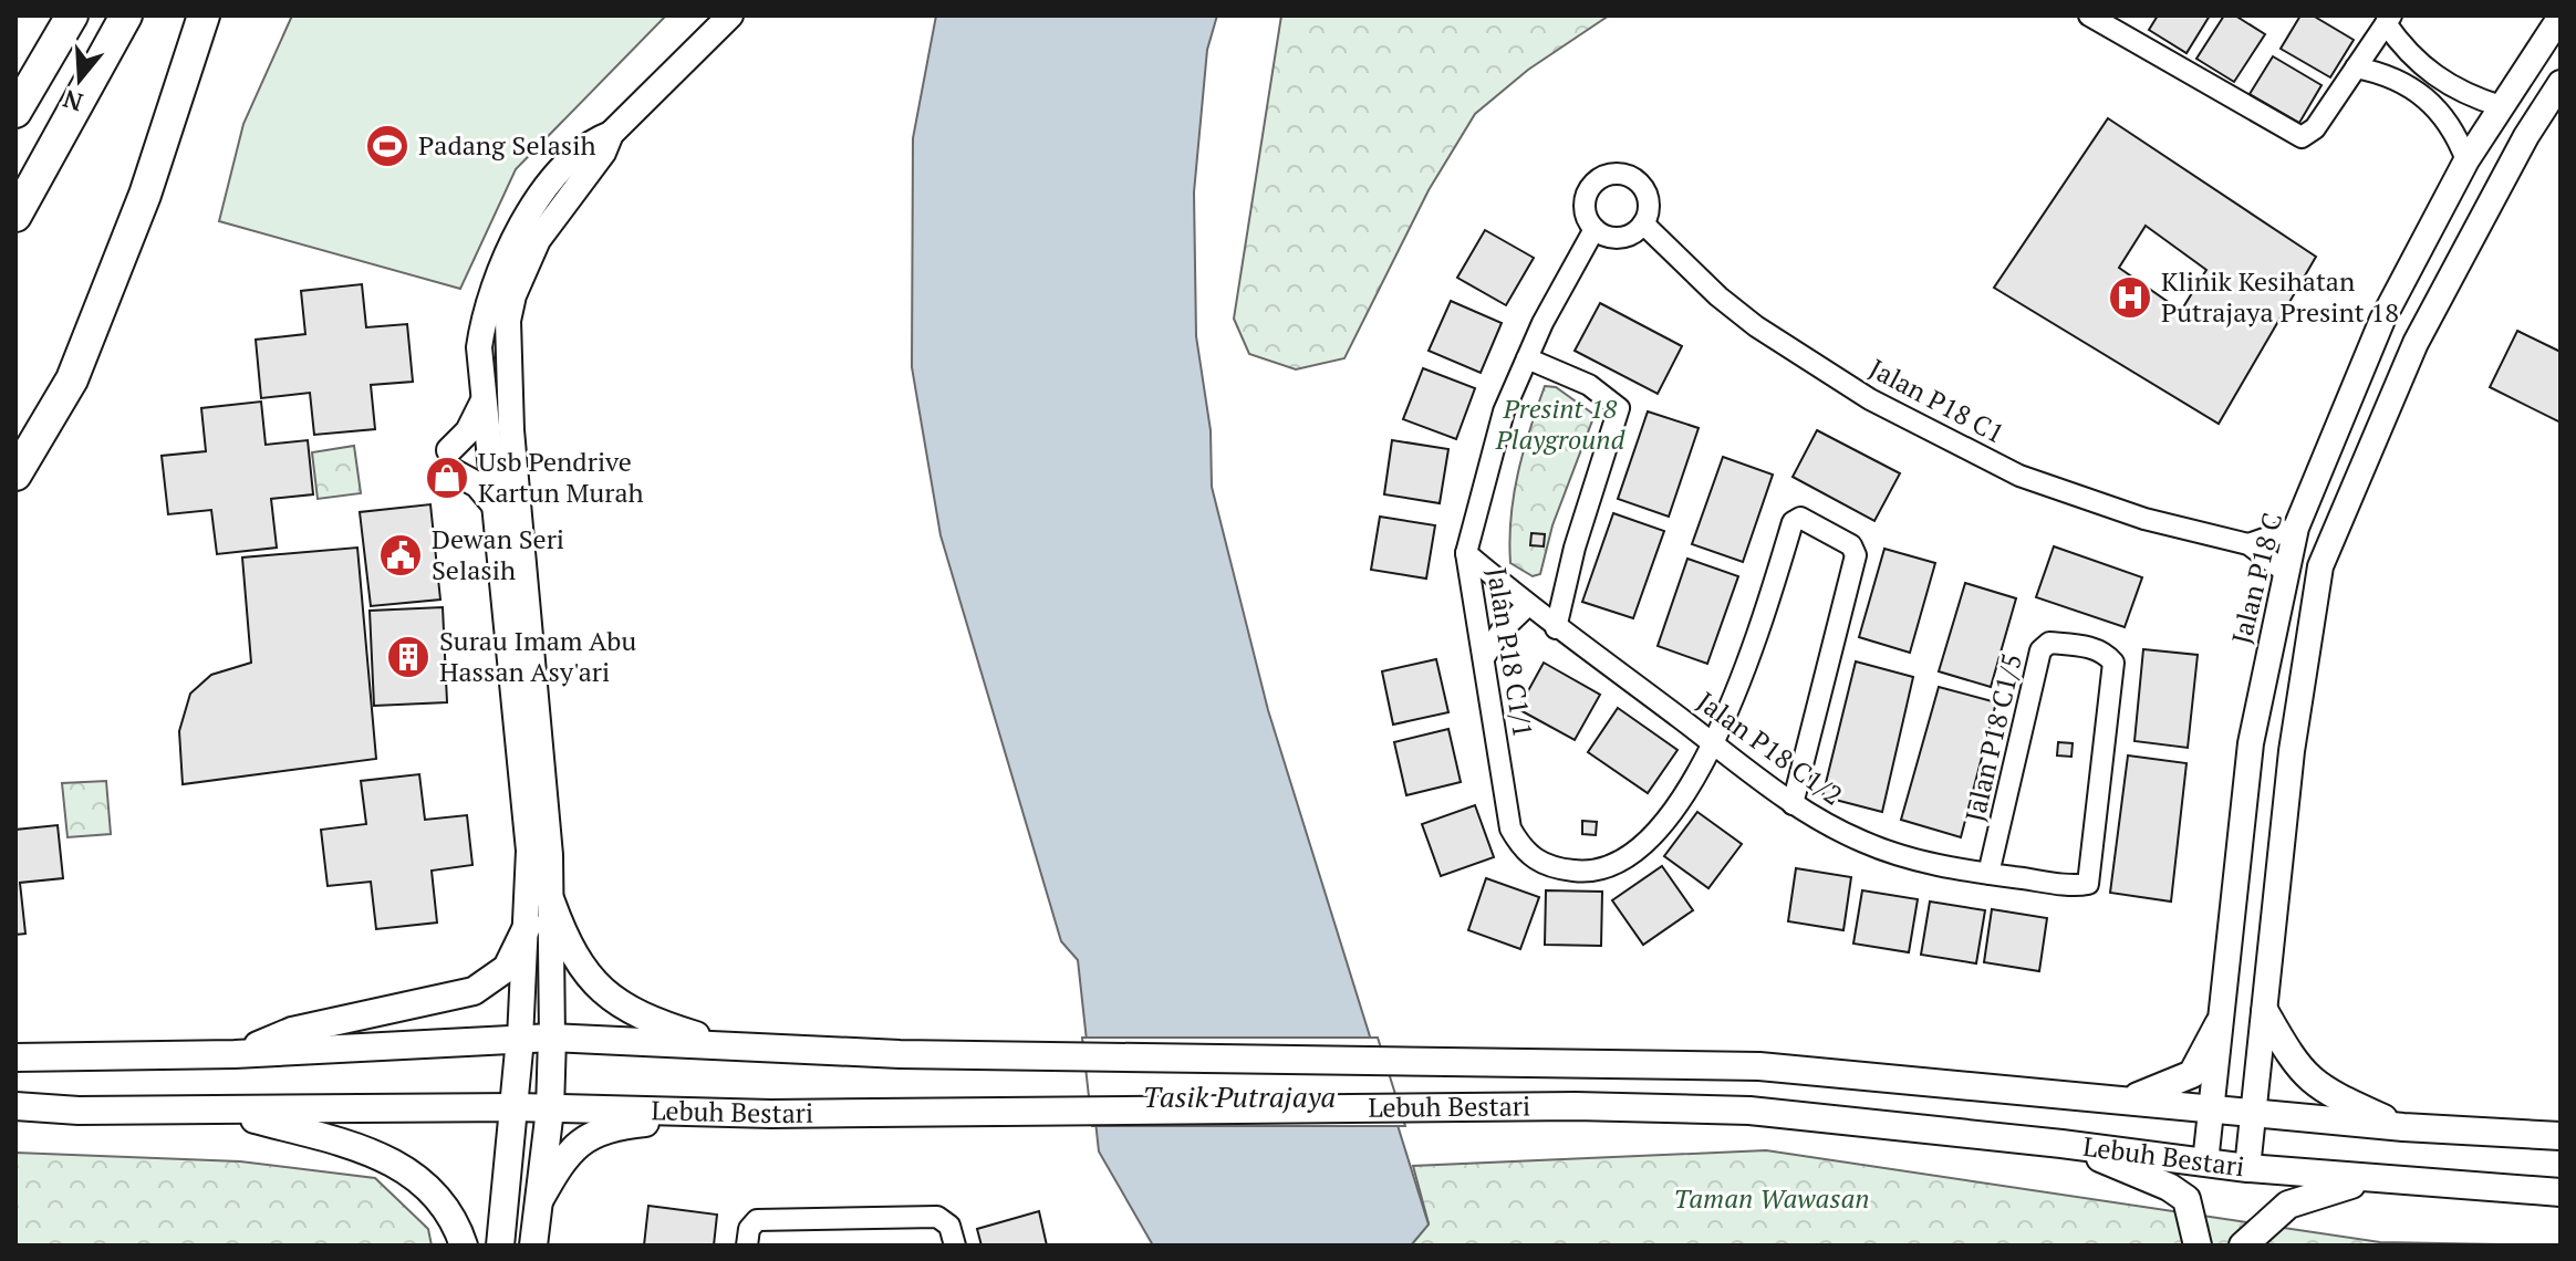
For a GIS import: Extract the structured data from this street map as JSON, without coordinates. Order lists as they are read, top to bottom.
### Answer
{
  "streets": {
    "main road": ["Lebuh Bestari"],
    "street": [
      "Jalan P18 C1",
      "Jalan P18 C",
      "Jalan P18 C1/1",
      "Jalan P18 C1/5",
      "Jalan P18 C1/2"
    ]
  },
  "crossings": [
    ["Jalan P18 C1", "Jalan P18 C"],
    ["Jalan P18 C1", "Jalan P18 C1/1"],
    ["Jalan P18 C", "Lebuh Bestari"],
    ["Jalan P18 C1/1", "Jalan P18 C1/2"],
    ["Jalan P18 C1/5", "Jalan P18 C1/2"]
  ],
  "water": ["Tasik Putrajaya"],
  "parks": ["Presint 18 Playground", "Taman Wawasan"],
  "places": {
    "sports": ["Padang Selasih"],
    "hospital": ["Klinik Kesihatan Putrajaya Presint 18"],
    "shop": ["Usb Pendrive Kartun Murah"],
    "public building": ["Dewan Seri Selasih"],
    "building": ["Surau Imam Abu Hassan Asy'ari"]
  },
  "north": "bottom"
}
